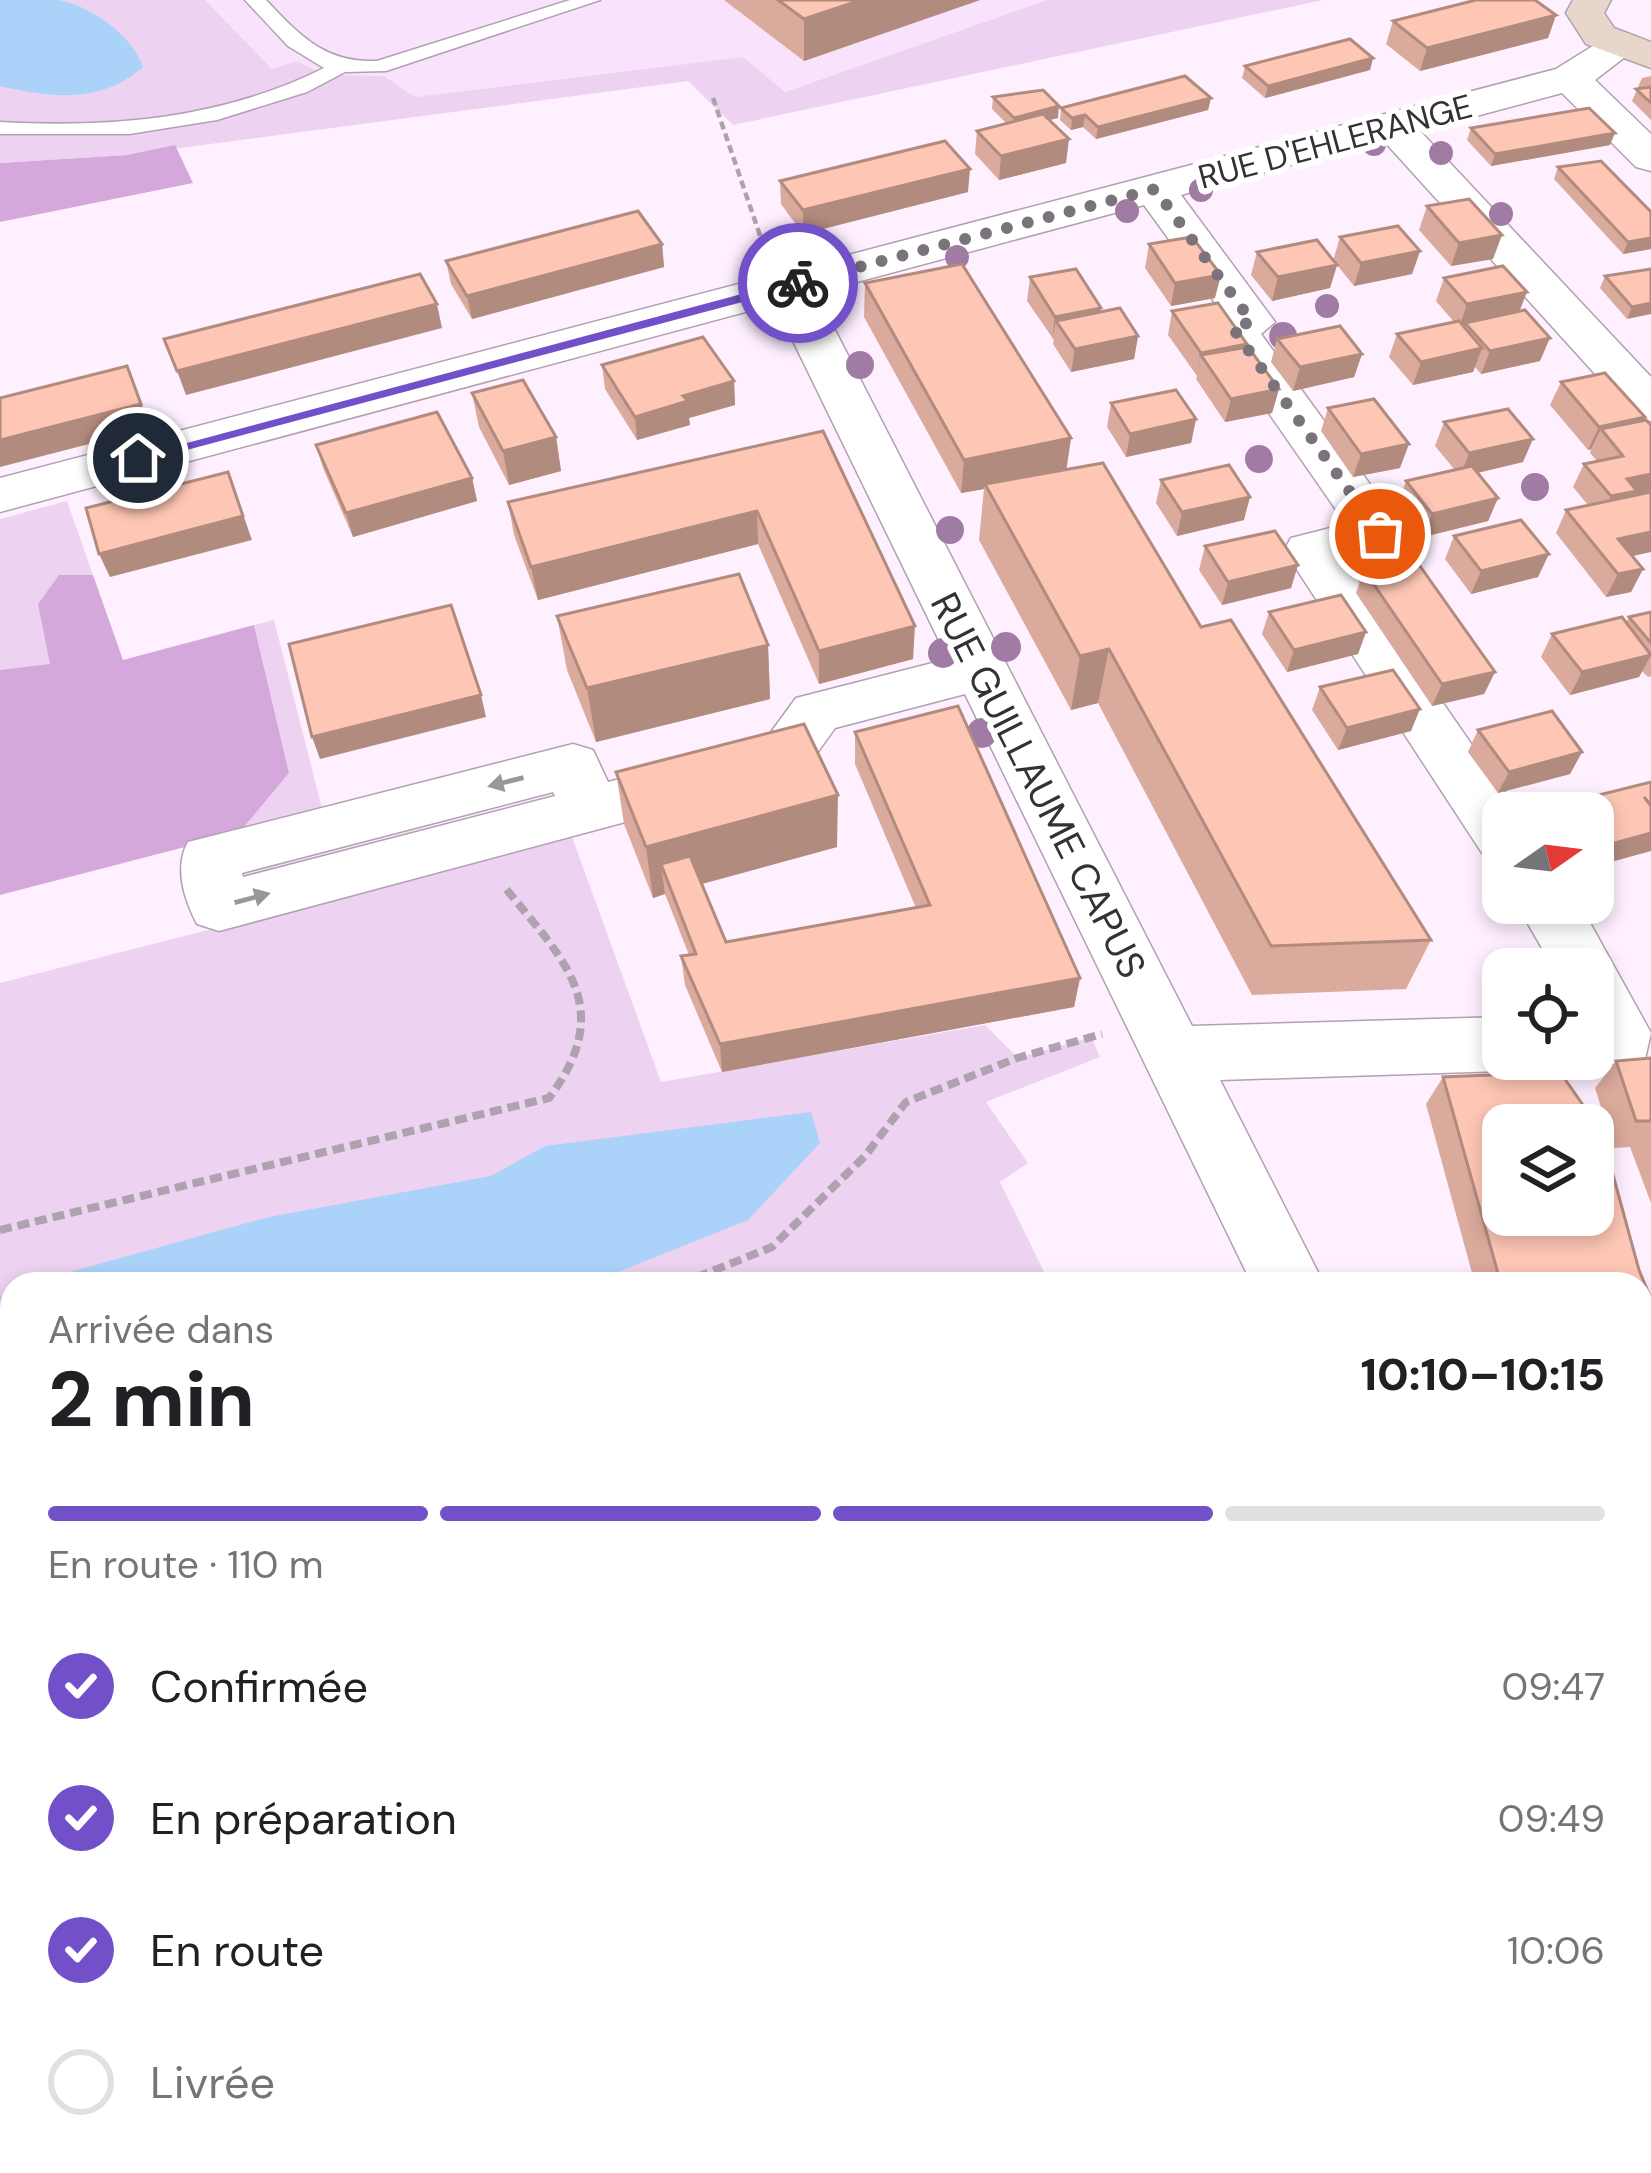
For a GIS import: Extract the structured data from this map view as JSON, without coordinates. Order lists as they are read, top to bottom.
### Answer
{
  "streets": {
    "street": ["RUE D'EHLERANGE", "RUE GUILLAUME CAPUS"]
  },
  "crossings": [
    ["RUE D'EHLERANGE", "RUE GUILLAUME CAPUS"]
  ],
  "north": "right",
  "page": {
    "heading": ["2 min", "Arrivée dans", "10:10–10:15"],
    "bar": "En route · 110 m",
    "list": [
      ["Confirmée", "09:47"],
      ["En préparation", "09:49"],
      ["En route", "10:06"],
      "Livrée"
    ]
  }
}
